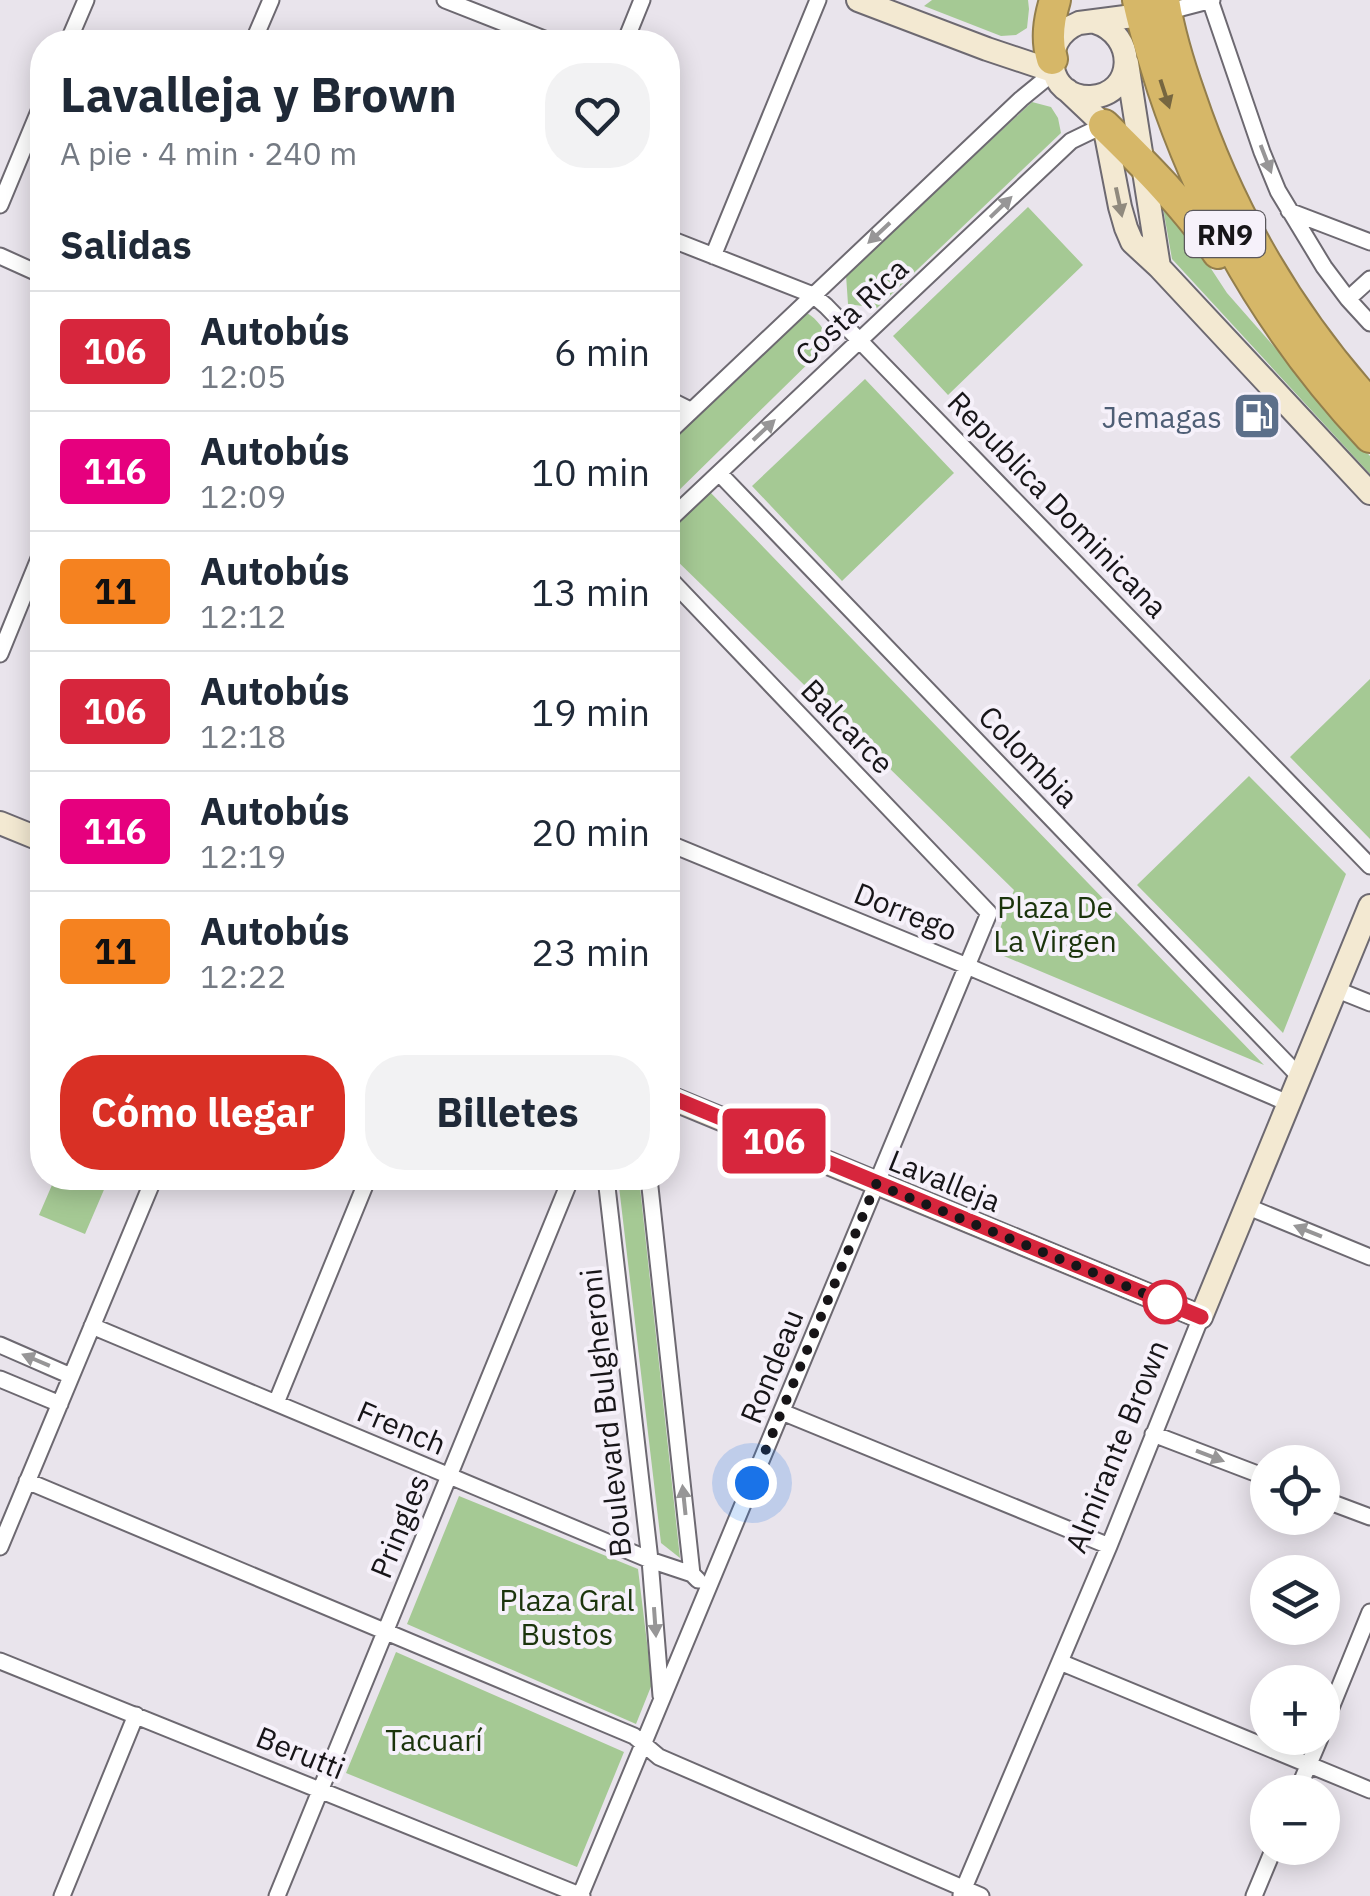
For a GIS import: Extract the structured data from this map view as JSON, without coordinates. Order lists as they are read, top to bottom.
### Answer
{
  "streets": {
    "highway": ["RN9"],
    "street": [
      "Costa Rica",
      "Republica Dominicana",
      "Balcarce",
      "Colombia",
      "Dorrego",
      "Lavalleja",
      "Rondeau",
      "Boulevard Bulgheroni",
      "French",
      "Almirante Brown",
      "Pringles",
      "Berutti"
    ]
  },
  "crossings": [
    ["Costa Rica", "Republica Dominicana"],
    ["Costa Rica", "Colombia"],
    ["Balcarce", "Rondeau"],
    ["Colombia", "Almirante Brown"],
    ["Dorrego", "Rondeau"],
    ["Dorrego", "Almirante Brown"],
    ["Lavalleja", "Rondeau"],
    ["Lavalleja", "Almirante Brown"],
    ["Rondeau", "Boulevard Bulgheroni"],
    ["Rondeau", "Berutti"],
    ["Boulevard Bulgheroni", "French"],
    ["French", "Pringles"],
    ["Pringles", "Berutti"]
  ],
  "parks": ["Plaza De La Virgen", "Plaza Gral Bustos", "Tacuarí"],
  "places": {
    "fuel station": ["Jemagas"]
  },
  "lines": ["bus line 106"],
  "page": {
    "on_map": "106",
    "heading": [
      ["Lavalleja y Brown", "A pie · 4 min · 240 m"],
      "Salidas"
    ],
    "list": [
      {
        "mark": "106",
        "name": "Autobús",
        "note": "12:05",
        "value": "6 min"
      },
      {
        "mark": "116",
        "name": "Autobús",
        "note": "12:09",
        "value": "10 min"
      },
      {
        "mark": "11",
        "name": "Autobús",
        "note": "12:12",
        "value": "13 min"
      },
      {
        "mark": "106",
        "name": "Autobús",
        "note": "12:18",
        "value": "19 min"
      },
      {
        "mark": "116",
        "name": "Autobús",
        "note": "12:19",
        "value": "20 min"
      },
      {
        "mark": "11",
        "name": "Autobús",
        "note": "12:22",
        "value": "23 min"
      }
    ],
    "buttons": ["Cómo llegar", "Billetes"],
    "map_buttons": ["+", "−"]
  }
}
